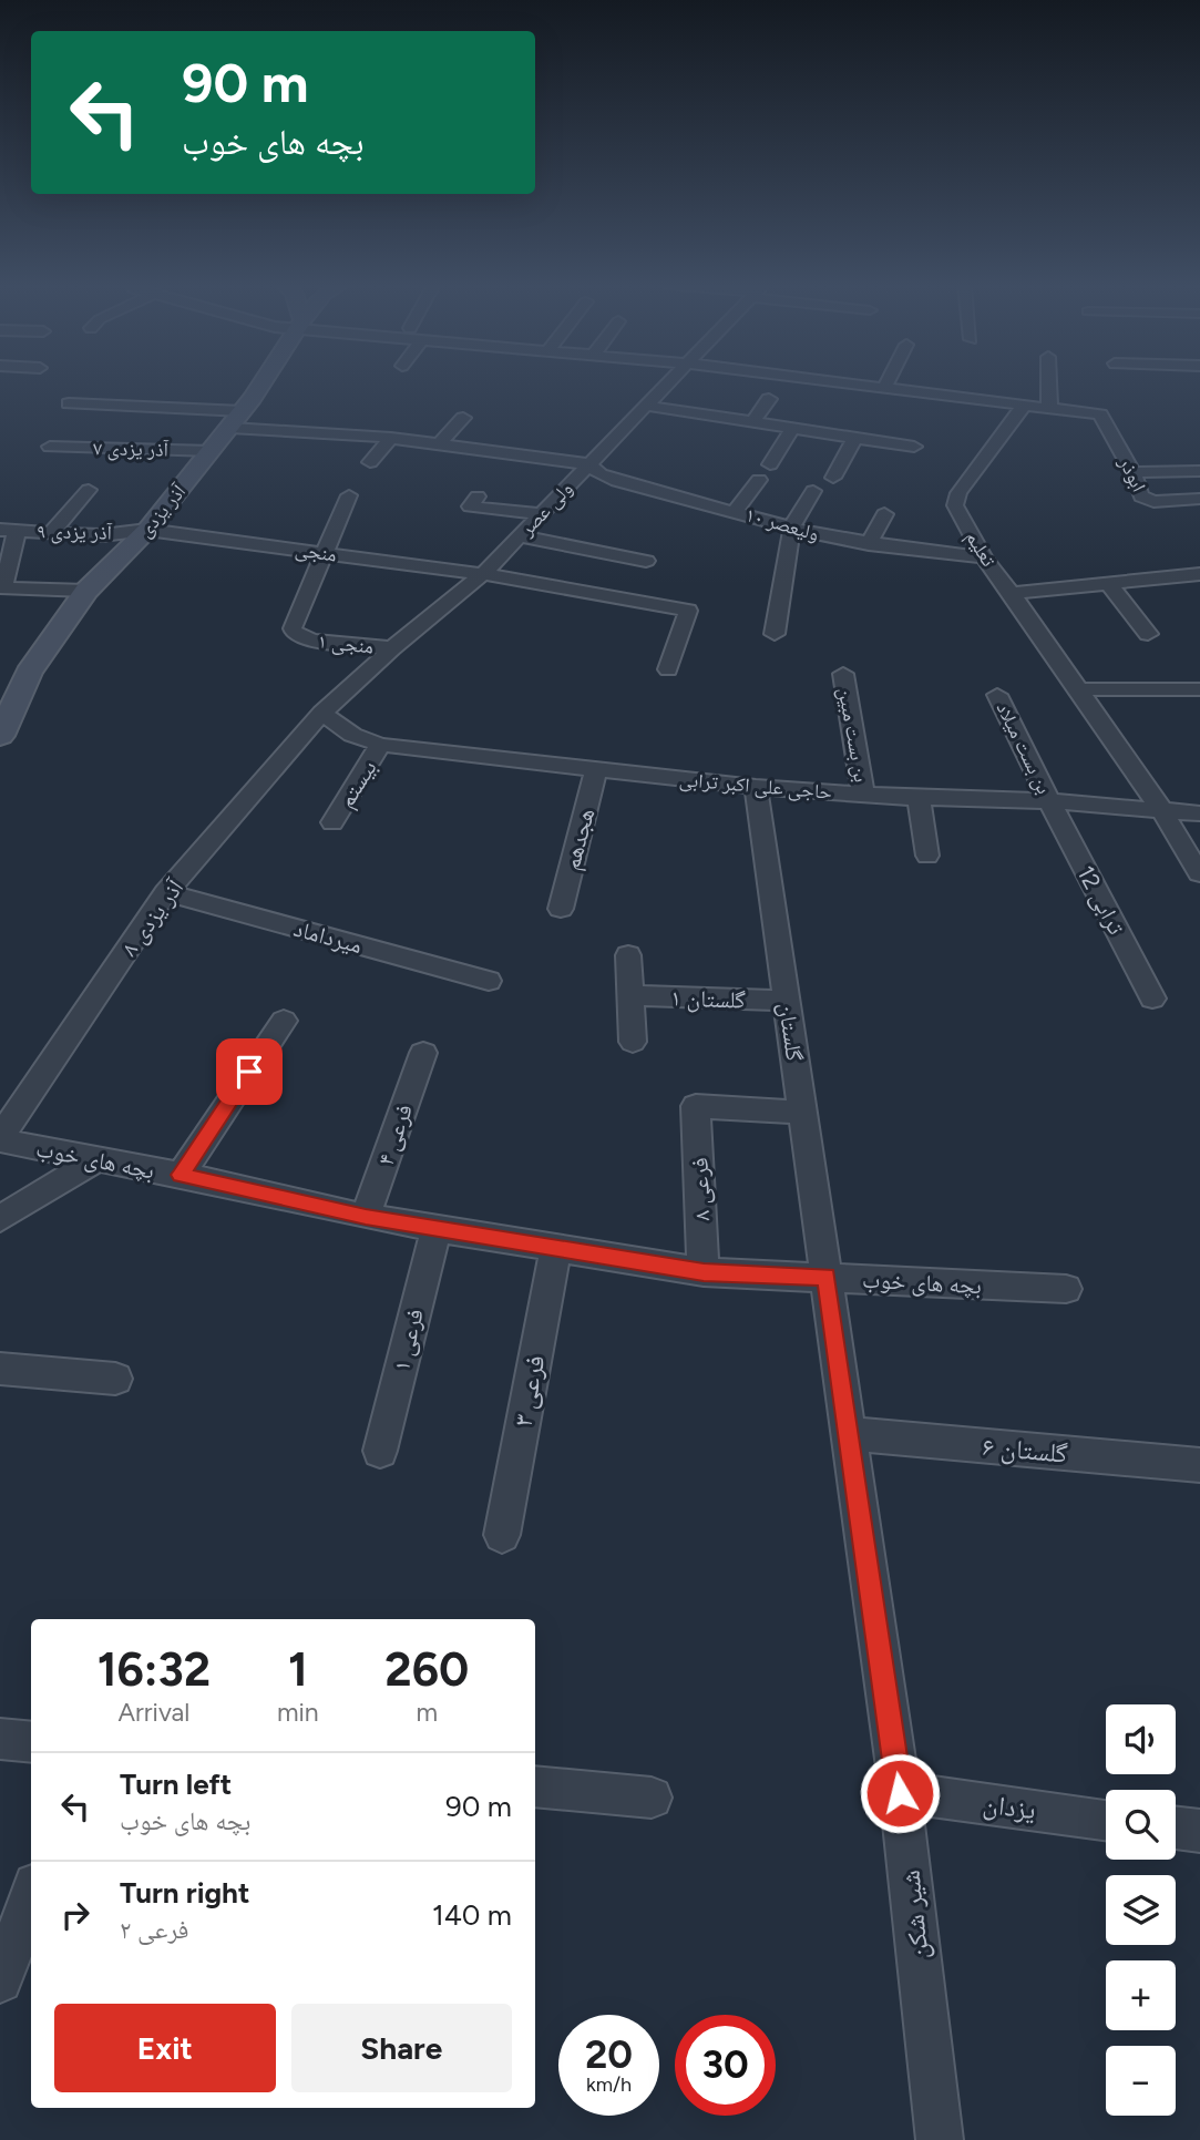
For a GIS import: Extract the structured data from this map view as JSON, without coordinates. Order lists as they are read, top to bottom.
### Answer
{
  "streets": {
    "street": [
      "آذر یزدی ۷",
      "ابوذر",
      "ولی عصر",
      "آذر یزدی",
      "۱۰ ولیعصر",
      "آذر یزدی ۹",
      "تعلیم",
      "منجی",
      "منجی ۱",
      "بن بست مبین",
      "بن بست میلاد",
      "بیستم",
      "حاجی علی اکبر ترابی",
      "هجدهم",
      "ترابی 12",
      "۸ آذر یزدی",
      "میرداماد",
      "گلستان ۱",
      "گلستان",
      "فرعی ۴",
      "بچه های خوب",
      "فرعی ۸",
      "فرعی ۱",
      "فرعی ۳",
      "گلستان ۶",
      "یزدان",
      "شیر شکن"
    ]
  },
  "crossings": [
    ["آذر یزدی ۷", "آذر یزدی"],
    ["ابوذر", "تعلیم"],
    ["ولی عصر", "۱۰ ولیعصر"],
    ["ولی عصر", "منجی"],
    ["ولی عصر", "منجی ۱"],
    ["ولی عصر", "حاجی علی اکبر ترابی"],
    ["ولی عصر", "۸ آذر یزدی"],
    ["آذر یزدی", "آذر یزدی ۹"],
    ["آذر یزدی", "منجی"],
    ["۱۰ ولیعصر", "تعلیم"],
    ["آذر یزدی ۹", "منجی"],
    ["تعلیم", "حاجی علی اکبر ترابی"],
    ["منجی", "منجی ۱"],
    ["بن بست مبین", "حاجی علی اکبر ترابی"],
    ["بن بست میلاد", "حاجی علی اکبر ترابی"],
    ["بن بست میلاد", "ترابی 12"],
    ["بیستم", "حاجی علی اکبر ترابی"],
    ["حاجی علی اکبر ترابی", "هجدهم"],
    ["حاجی علی اکبر ترابی", "ترابی 12"],
    ["حاجی علی اکبر ترابی", "۸ آذر یزدی"],
    ["حاجی علی اکبر ترابی", "گلستان"],
    ["۸ آذر یزدی", "میرداماد"],
    ["۸ آذر یزدی", "بچه های خوب"],
    ["گلستان ۱", "گلستان"],
    ["گلستان", "بچه های خوب"],
    ["گلستان", "فرعی ۸"],
    ["گلستان", "شیر شکن"],
    ["فرعی ۴", "بچه های خوب"],
    ["بچه های خوب", "فرعی ۸"],
    ["بچه های خوب", "فرعی ۱"],
    ["بچه های خوب", "فرعی ۳"],
    ["بچه های خوب", "شیر شکن"],
    ["گلستان ۶", "شیر شکن"],
    ["یزدان", "شیر شکن"]
  ],
  "page": {
    "turn": ["90 m", "بچه های خوب"],
    "eta": [
      "16:32",
      "Arrival",
      "1",
      "min",
      "260",
      "m"
    ],
    "map_buttons": ["+", "−"],
    "list": [
      {
        "name": "Turn left",
        "note": "بچه های خوب",
        "value": "90 m"
      },
      {
        "name": "Turn right",
        "note": "فرعی ۲",
        "value": "140 m"
      }
    ],
    "buttons": ["Exit", "Share"],
    "speed": "20 km/h",
    "limit": "30"
  }
}
